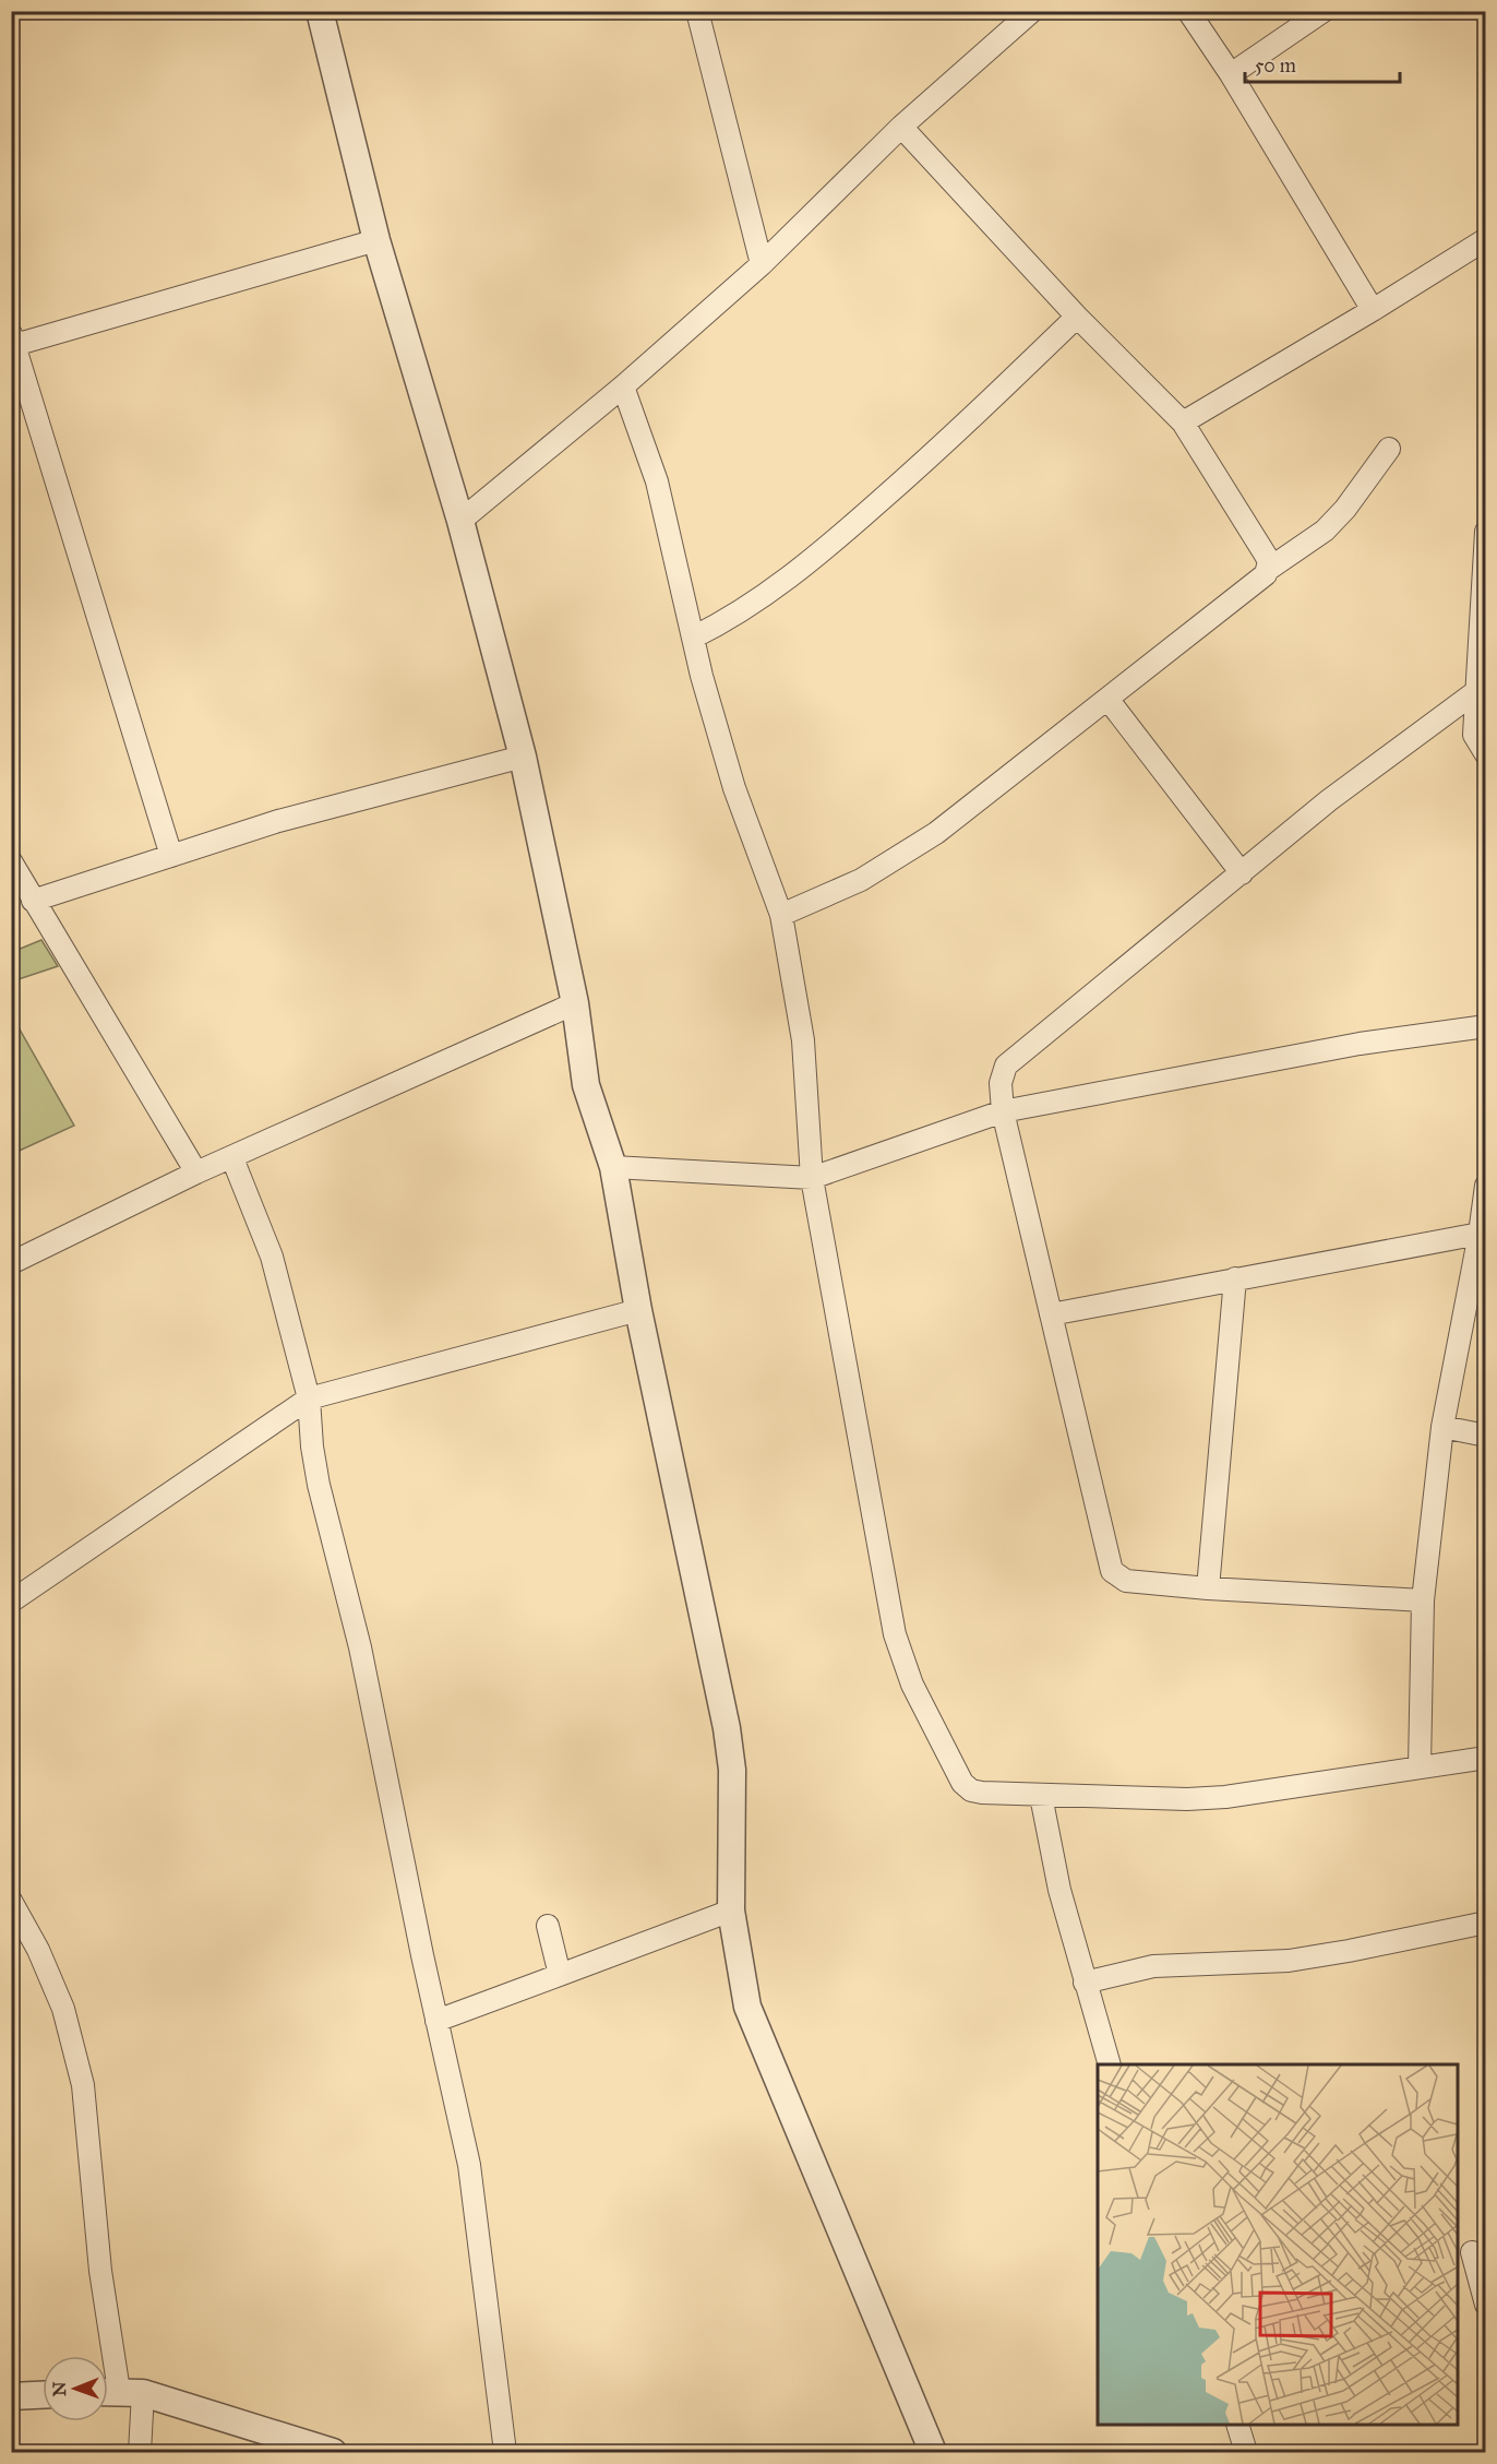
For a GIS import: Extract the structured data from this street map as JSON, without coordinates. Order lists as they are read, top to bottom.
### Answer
{
  "scale_bar": "50 m",
  "north": "left"
}
